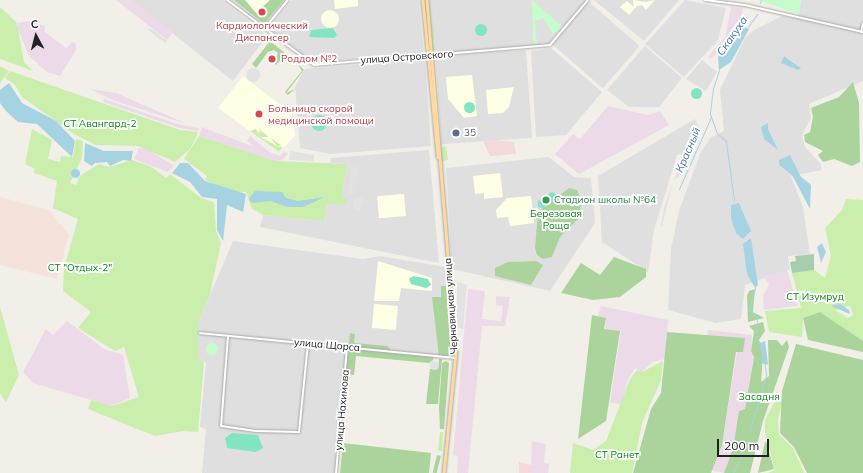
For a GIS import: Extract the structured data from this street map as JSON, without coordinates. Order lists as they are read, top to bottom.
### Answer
{
  "streets": {
    "main road": ["Черновицкая улица"],
    "street": ["улица Островского", "улица Щорса", "улица Нахимова"]
  },
  "crossings": [
    ["улица Островского", "Черновицкая улица"],
    ["Черновицкая улица", "улица Щорса"],
    ["улица Щорса", "улица Нахимова"]
  ],
  "water": ["Скакуха", "Красный"],
  "parks": [
    "СТ Авангард-2",
    "Березовая Роща",
    "СТ \"Отдых-2\"",
    "СТ Изумруд",
    "Засадня",
    "СТ Ранет"
  ],
  "places": [
    "Кардиологический Диспансер",
    "Роддом №2",
    "Больница скорой медицинской помощи",
    "35",
    "Стадион школы №64"
  ],
  "scale_bar": "200 m",
  "north": "top"
}
